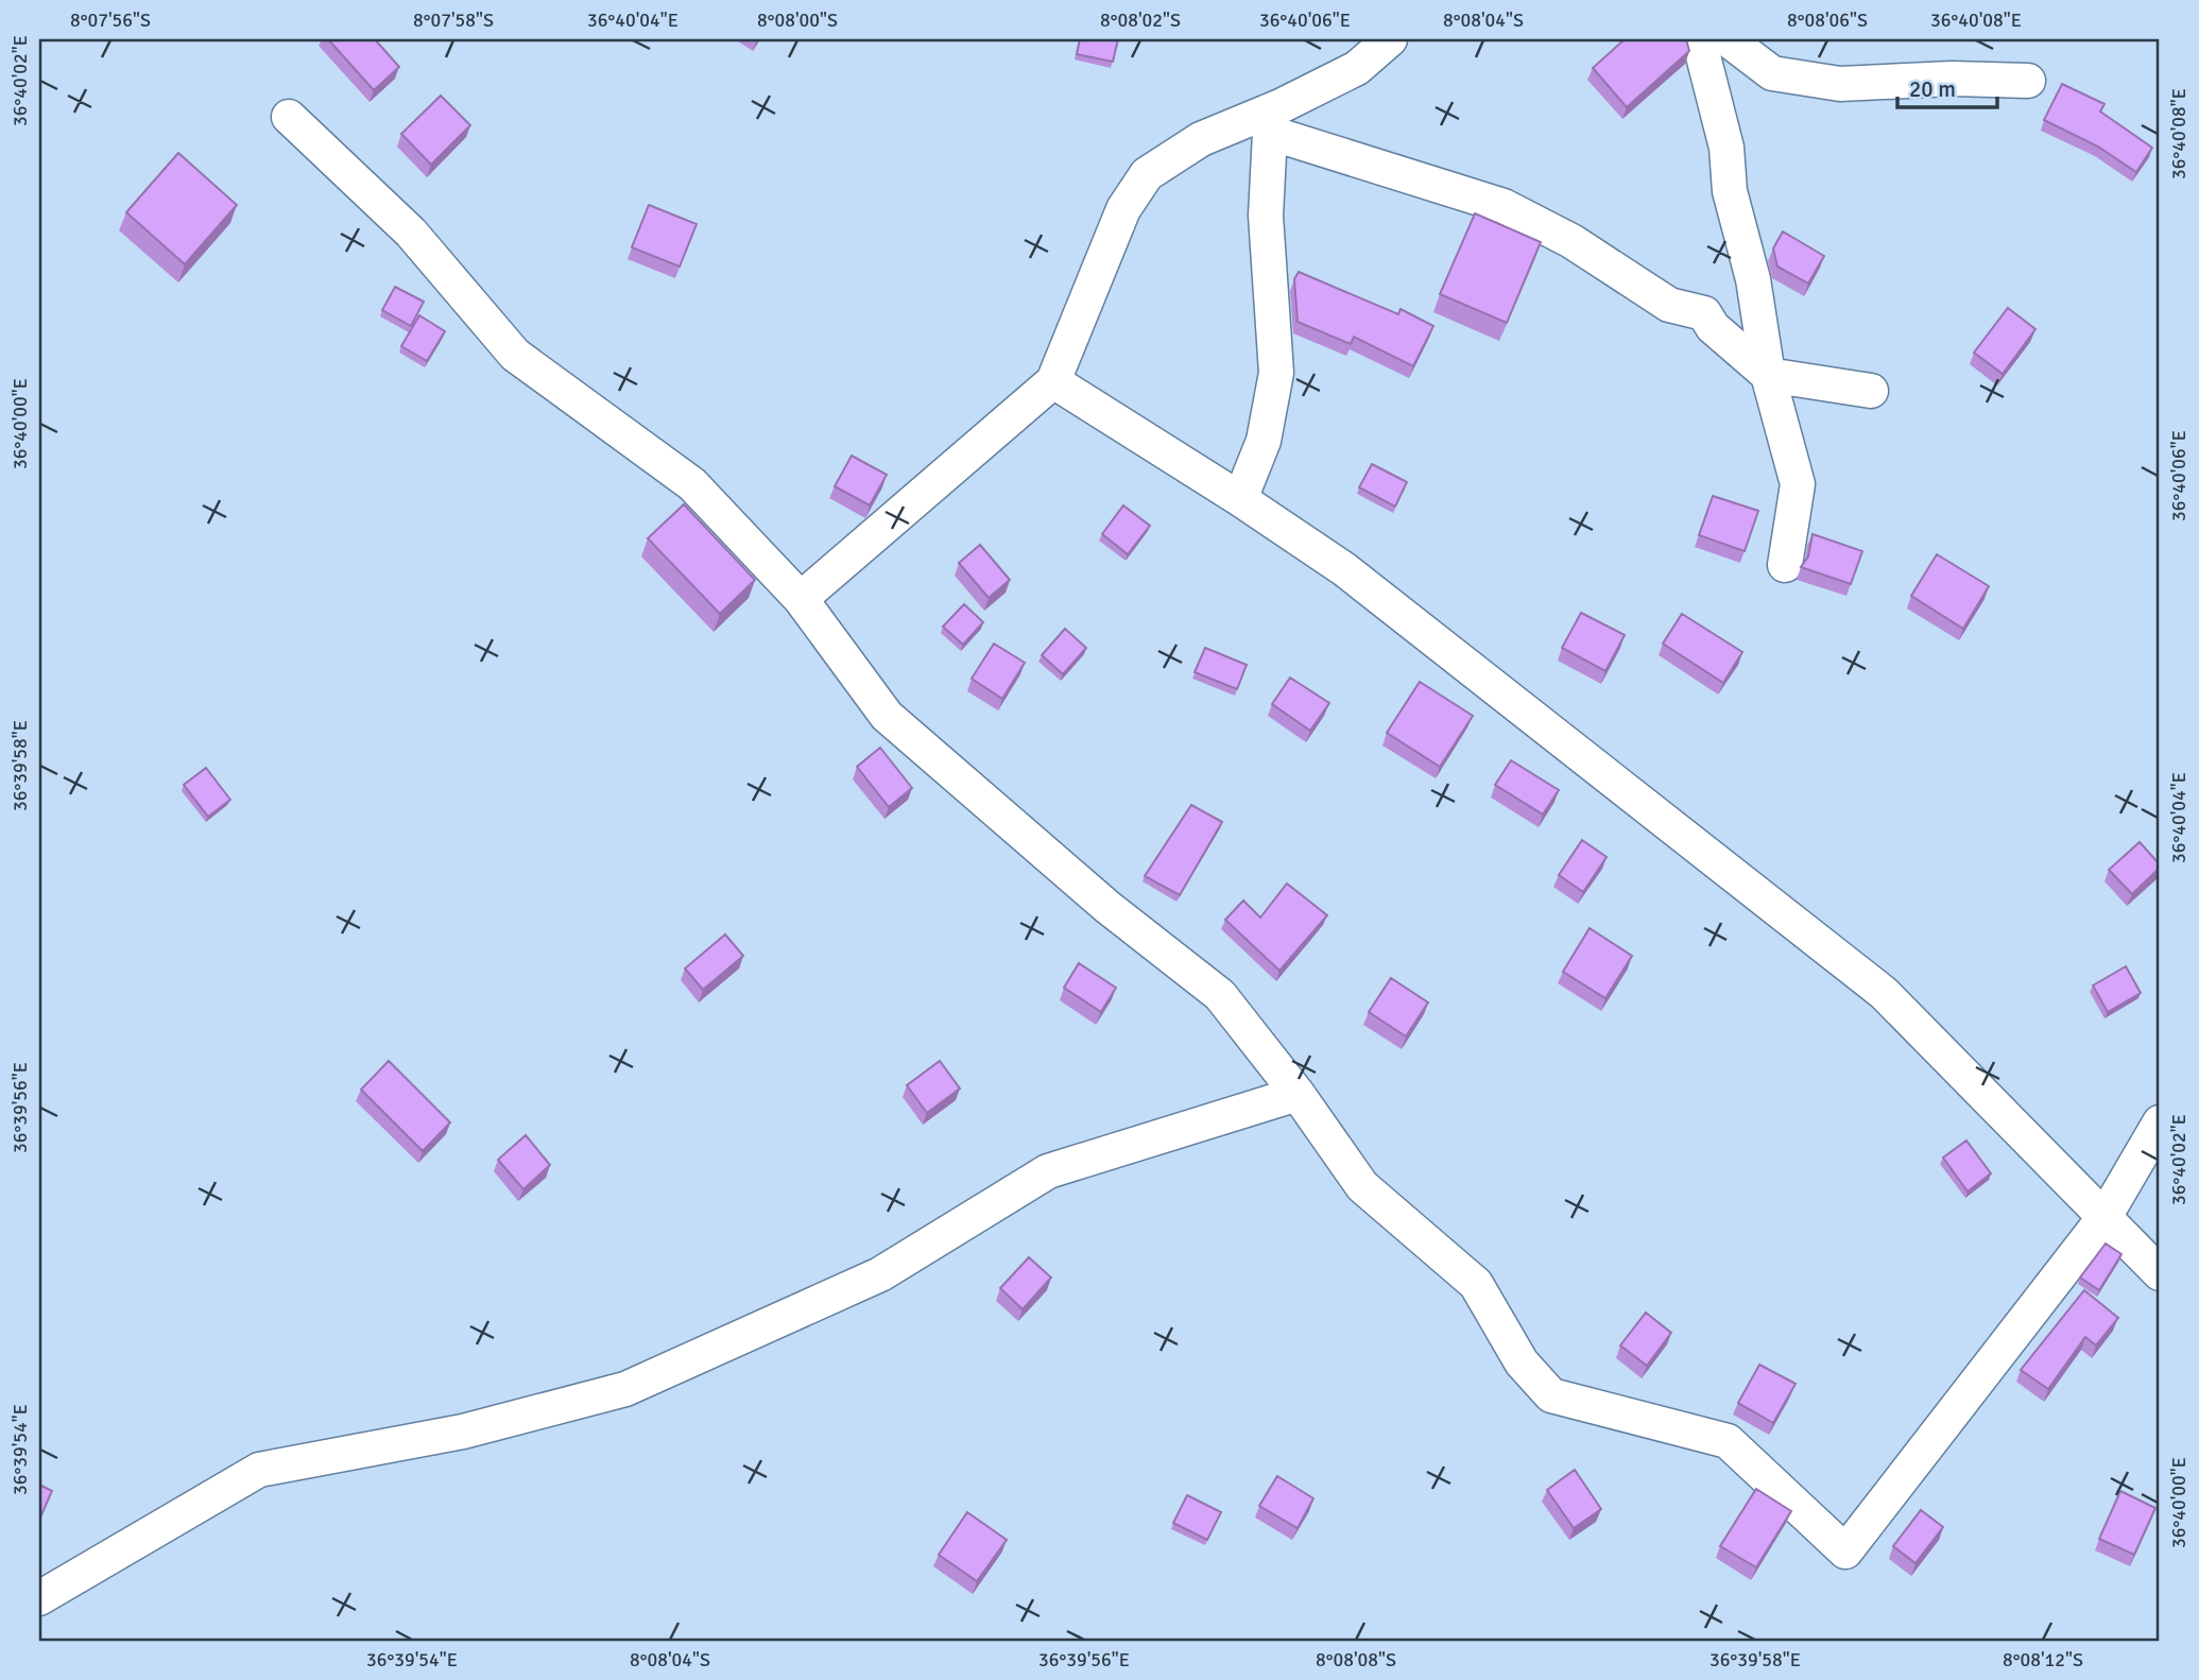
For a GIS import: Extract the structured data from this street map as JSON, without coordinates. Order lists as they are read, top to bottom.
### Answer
{
  "scale_bar": "20 m",
  "coordinates": [
    "8°07'56\"S",
    "8°07'58\"S",
    "36°40'04\"E",
    "8°08'00\"S",
    "8°08'02\"S",
    "36°40'06\"E",
    "8°08'04\"S",
    "8°08'06\"S",
    "36°40'08\"E",
    "36°40'02\"E",
    "36°40'00\"E",
    "36°39'58\"E",
    "36°39'56\"E",
    "36°39'54\"E",
    "8°08'08\"S",
    "8°08'12\"S"
  ]
}
